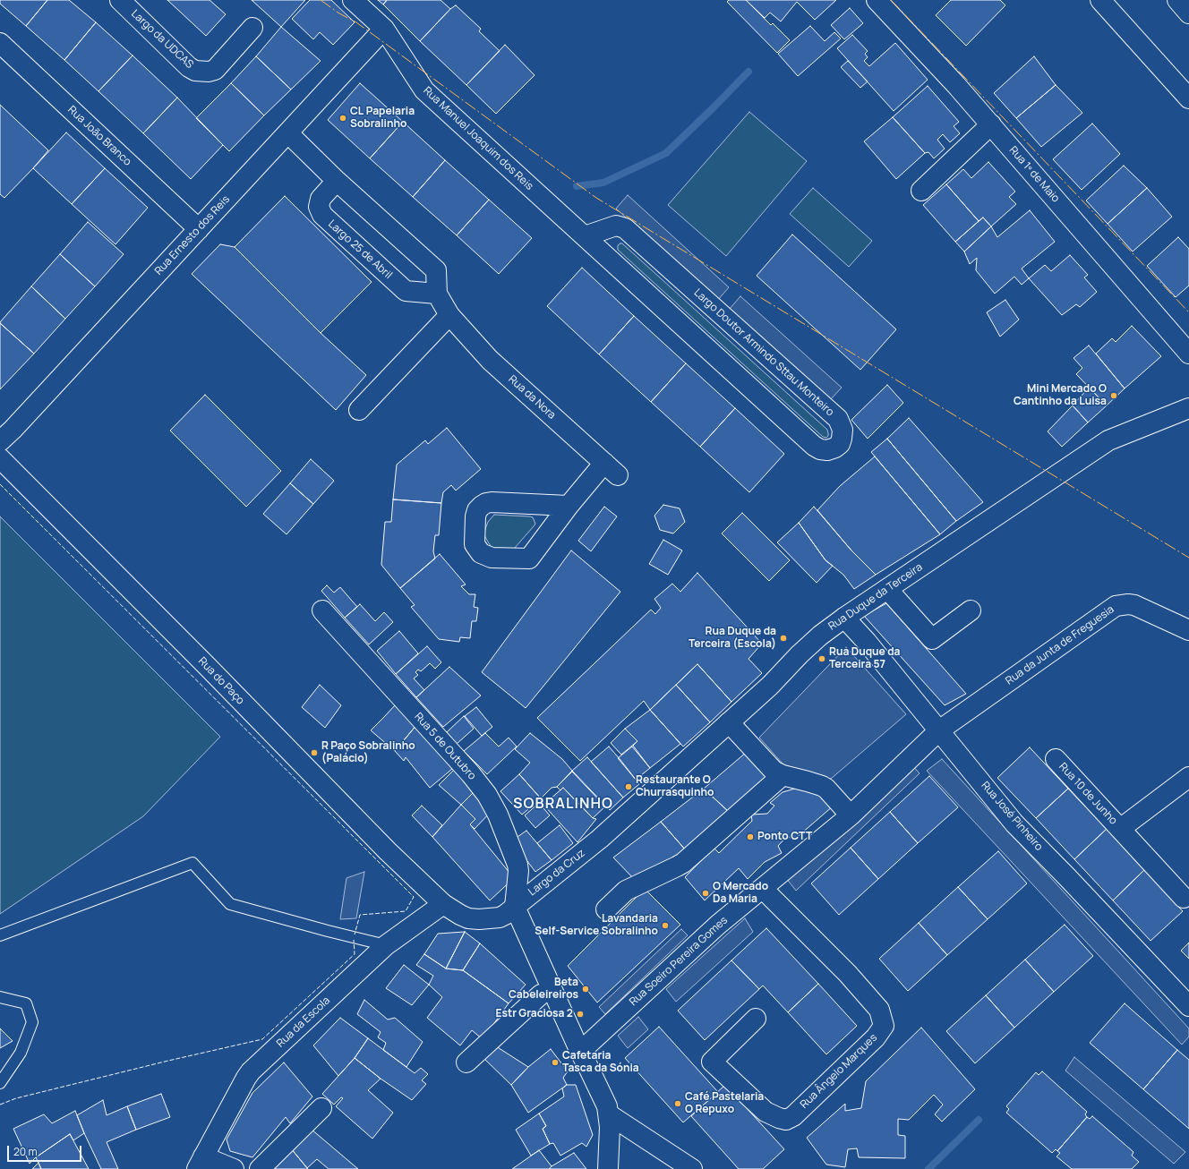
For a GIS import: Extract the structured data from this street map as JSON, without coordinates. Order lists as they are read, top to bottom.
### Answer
{
  "streets": {
    "main road": [
      "Largo da UDCAS",
      "Rua João Branco",
      "Rua Manuel Joaquim dos Reis",
      "Rua 1º de Maio",
      "Rua Ernesto dos Reis",
      "Largo 25 de Abril",
      "Largo Doutor Armindo Sttau Monteiro",
      "Rua da Nora",
      "Rua Duque da Terceira",
      "Rua da Junta de Freguesia",
      "Rua do Paço",
      "Rua 5 de Outubro",
      "Rua 10 de Junho",
      "Rua José Pinheiro",
      "Largo da Cruz",
      "Rua Soeiro Pereira Gomes",
      "Rua da Escola",
      "Rua Ângelo Marques"
    ]
  },
  "crossings": [
    ["Rua João Branco", "Rua Ernesto dos Reis"],
    ["Rua Manuel Joaquim dos Reis", "Rua Ernesto dos Reis"],
    ["Rua Manuel Joaquim dos Reis", "Largo Doutor Armindo Sttau Monteiro"],
    ["Rua Duque da Terceira", "Rua José Pinheiro"],
    ["Rua Duque da Terceira", "Largo da Cruz"],
    ["Rua da Junta de Freguesia", "Rua José Pinheiro"],
    ["Rua da Junta de Freguesia", "Rua Soeiro Pereira Gomes"],
    ["Rua do Paço", "Rua 5 de Outubro"],
    ["Rua do Paço", "Largo da Cruz"],
    ["Rua do Paço", "Rua da Escola"],
    ["Rua 5 de Outubro", "Largo da Cruz"],
    ["Rua José Pinheiro", "Rua Soeiro Pereira Gomes"],
    ["Rua Soeiro Pereira Gomes", "Rua Ângelo Marques"]
  ],
  "districts": ["SOBRALINHO"],
  "places": [
    "CL Papelaria Sobralinho",
    "Mini Mercado O Cantinho da Luisa",
    "Rua Duque da Terceira (Escola)",
    "Rua Duque da Terceira 57",
    "R Paço Sobralinho (Palácio)",
    "Restaurante O Churrasquinho",
    "Ponto CTT",
    "O Mercado Da Maria",
    "Lavandaria Self-Service Sobralinho",
    "Beta Cabeleireiros",
    "Estr Graciosa 2",
    "Cafetaria Tasca da Sónia",
    "Café Pastelaria O Repuxo"
  ],
  "scale_bar": "20 m"
}
